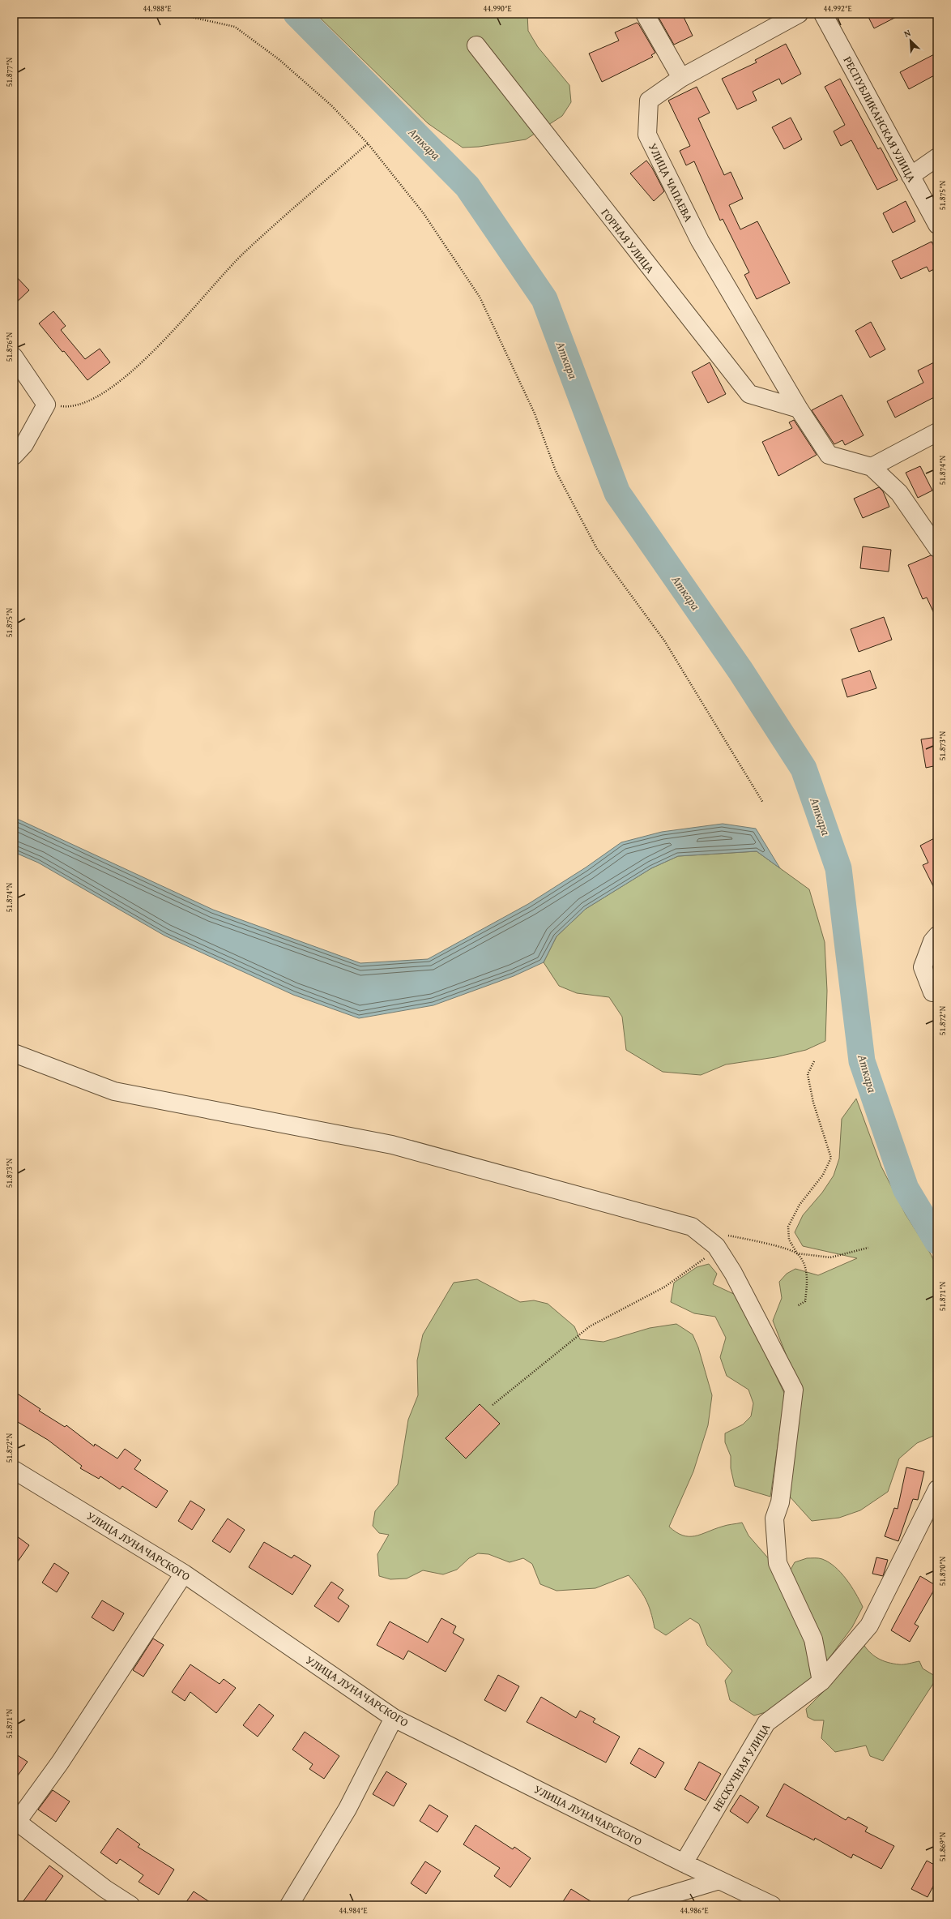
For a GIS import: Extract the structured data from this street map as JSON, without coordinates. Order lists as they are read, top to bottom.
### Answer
{
  "streets": {
    "street": [
      "РЕСПУБЛИКАНСКАЯ УЛИЦА",
      "УЛИЦА ЧАПАЕВА",
      "ГОРНАЯ УЛИЦА",
      "УЛИЦА ЛУНАЧАРСКОГО",
      "НЕСКУЧНАЯ УЛИЦА"
    ]
  },
  "crossings": [
    ["УЛИЦА ЧАПАЕВА", "ГОРНАЯ УЛИЦА"],
    ["УЛИЦА ЛУНАЧАРСКОГО", "НЕСКУЧНАЯ УЛИЦА"]
  ],
  "water": ["Аткара"],
  "north": "top left",
  "coordinates": [
    "44.988°E",
    "44.990°E",
    "44.992°E",
    "51.877°N",
    "51.875°N",
    "51.876°N",
    "51.874°N",
    "51.873°N",
    "51.872°N",
    "51.871°N",
    "51.870°N",
    "51.869°N",
    "44.984°E",
    "44.986°E"
  ]
}
